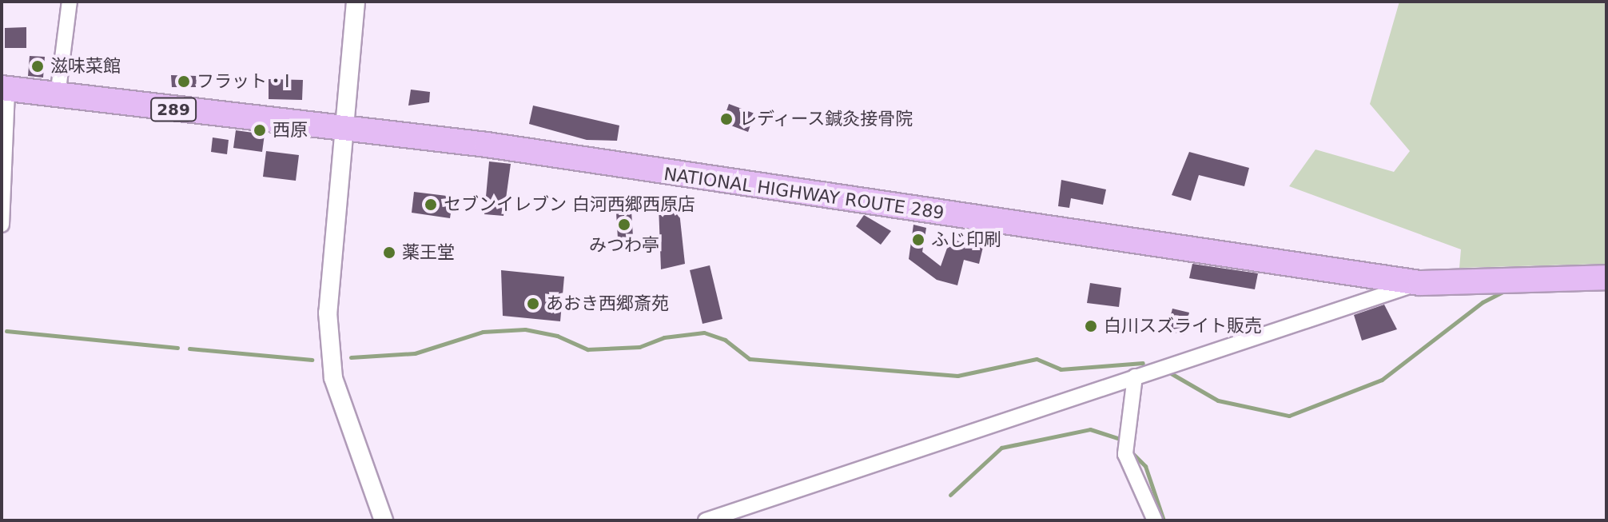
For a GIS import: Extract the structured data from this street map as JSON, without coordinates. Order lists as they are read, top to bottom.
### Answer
{
  "streets": {
    "highway": ["289", "NATIONAL HIGHWAY ROUTE 289"]
  },
  "places": [
    "滋味菜館",
    "フラット・Ⅰ",
    "レディース鍼灸接骨院",
    "西原",
    "セブンイレブン 白河西郷西原店",
    "みつわ亭",
    "ふじ印刷",
    "薬王堂",
    "あおき西郷斎苑",
    "白川スズライト販売"
  ]
}
